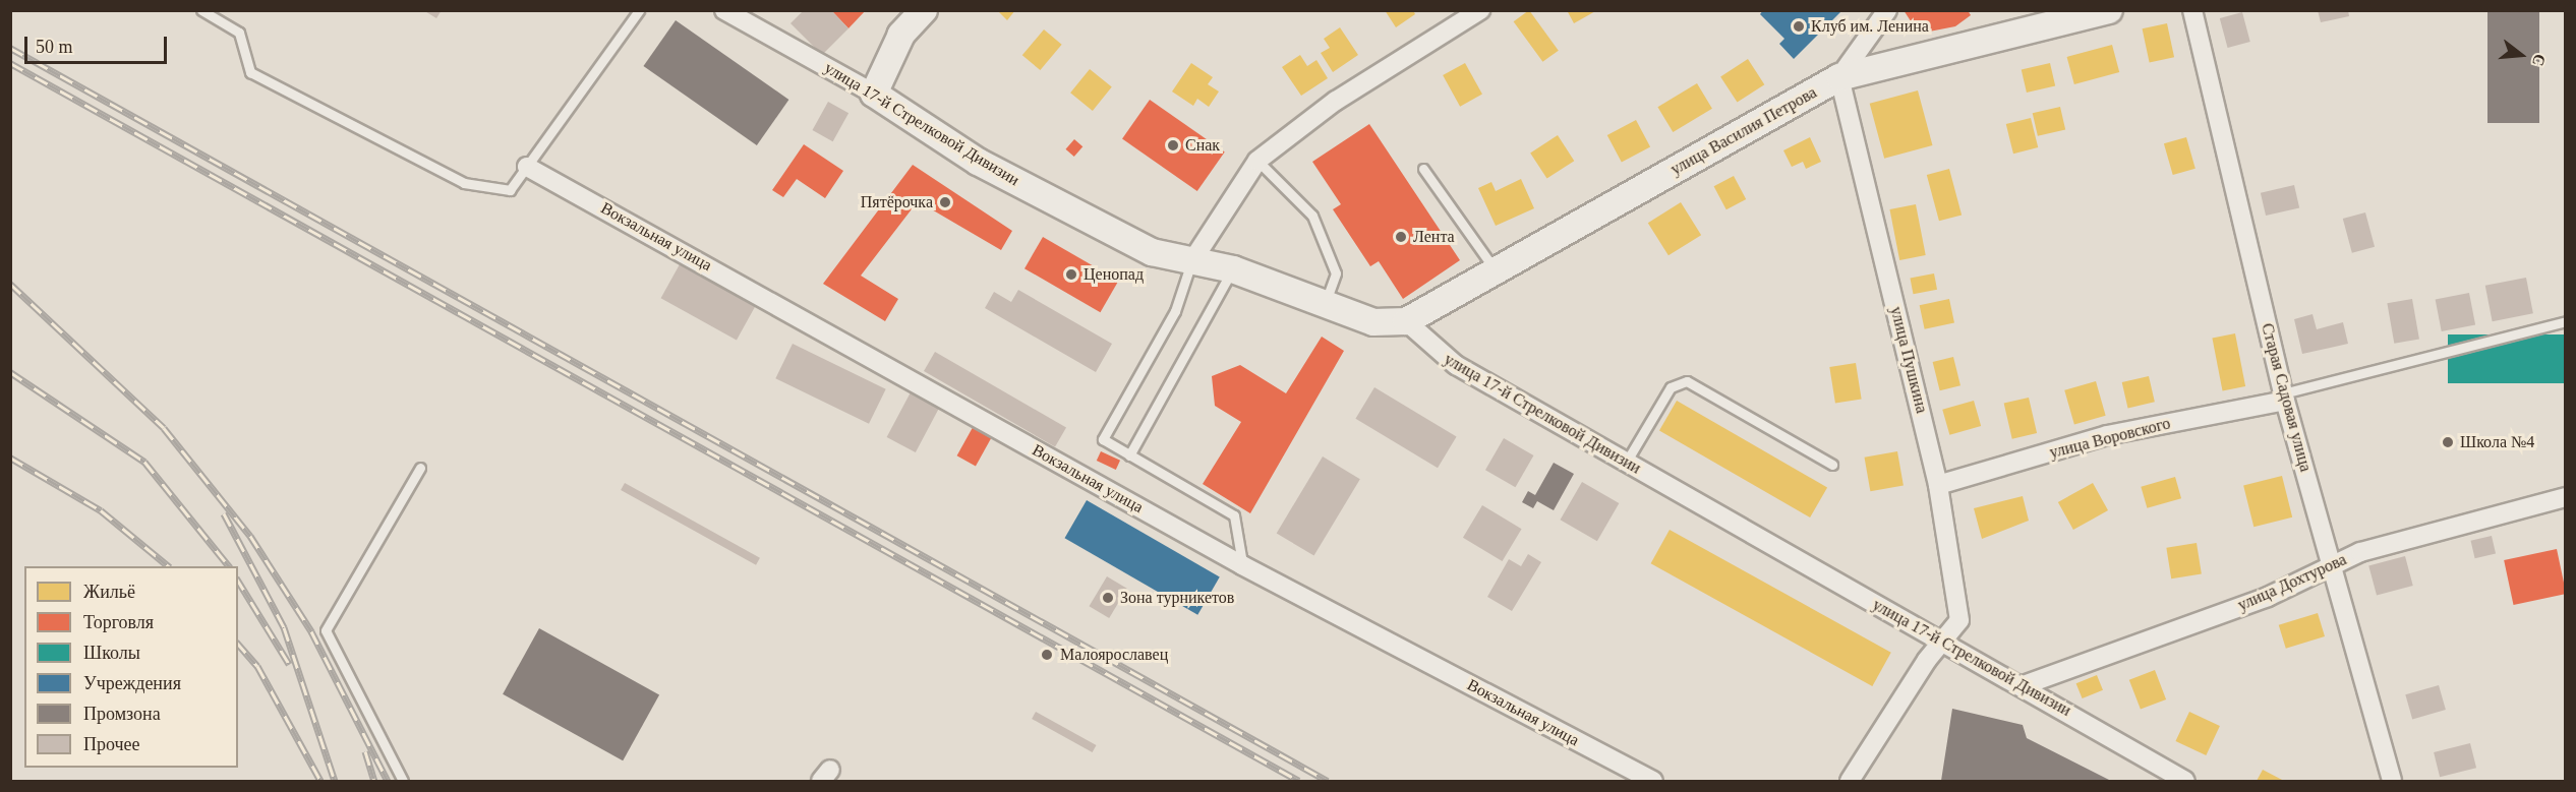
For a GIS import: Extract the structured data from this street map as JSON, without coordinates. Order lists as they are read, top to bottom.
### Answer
{
  "streets": {
    "main road": ["улица 17-й Стрелковой Дивизии", "улица Василия Петрова"],
    "street": [
      "Вокзальная улица",
      "улица Пушкина",
      "Старая Садовая улица",
      "улица Воровского",
      "улица Дохтурова"
    ]
  },
  "crossings": [
    ["улица 17-й Стрелковой Дивизии", "улица Василия Петрова"],
    ["улица 17-й Стрелковой Дивизии", "улица Пушкина"],
    ["улица 17-й Стрелковой Дивизии", "улица Дохтурова"],
    ["улица Василия Петрова", "улица Пушкина"],
    ["улица Пушкина", "улица Воровского"],
    ["Старая Садовая улица", "улица Воровского"],
    ["Старая Садовая улица", "улица Дохтурова"]
  ],
  "places": [
    "Клуб им. Ленина",
    "Снак",
    "Пятёрочка",
    "Лента",
    "Ценопад",
    "Школа №4",
    "Зона турникетов",
    "Малоярославец"
  ],
  "legend": [
    "Жильё",
    "Торговля",
    "Школы",
    "Учреждения",
    "Промзона",
    "Прочее"
  ],
  "scale_bar": "50 m",
  "north": "right"
}
